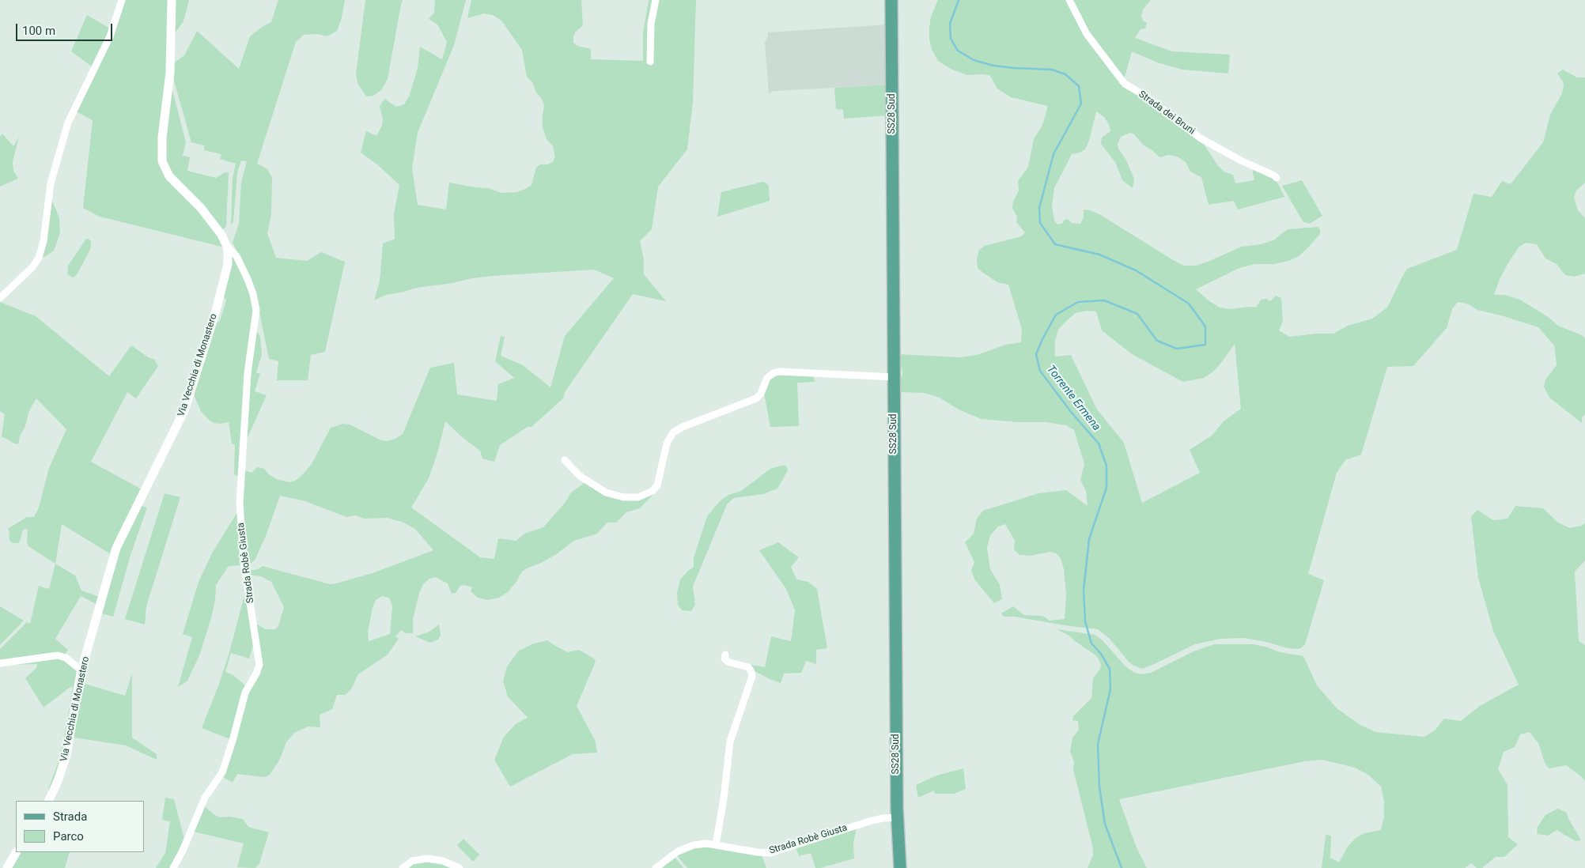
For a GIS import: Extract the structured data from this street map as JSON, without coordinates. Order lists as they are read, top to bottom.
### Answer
{
  "streets": {
    "main road": ["SS28 Sud"],
    "street": ["Strada dei Bruni", "Via Vecchia di Monastero", "Strada Robè Giusta"]
  },
  "crossings": [
    ["SS28 Sud", "Strada Robè Giusta"],
    ["Via Vecchia di Monastero", "Strada Robè Giusta"]
  ],
  "water": ["Torrente Ermena"],
  "legend": ["Strada", "Parco"],
  "scale_bar": "100 m"
}
